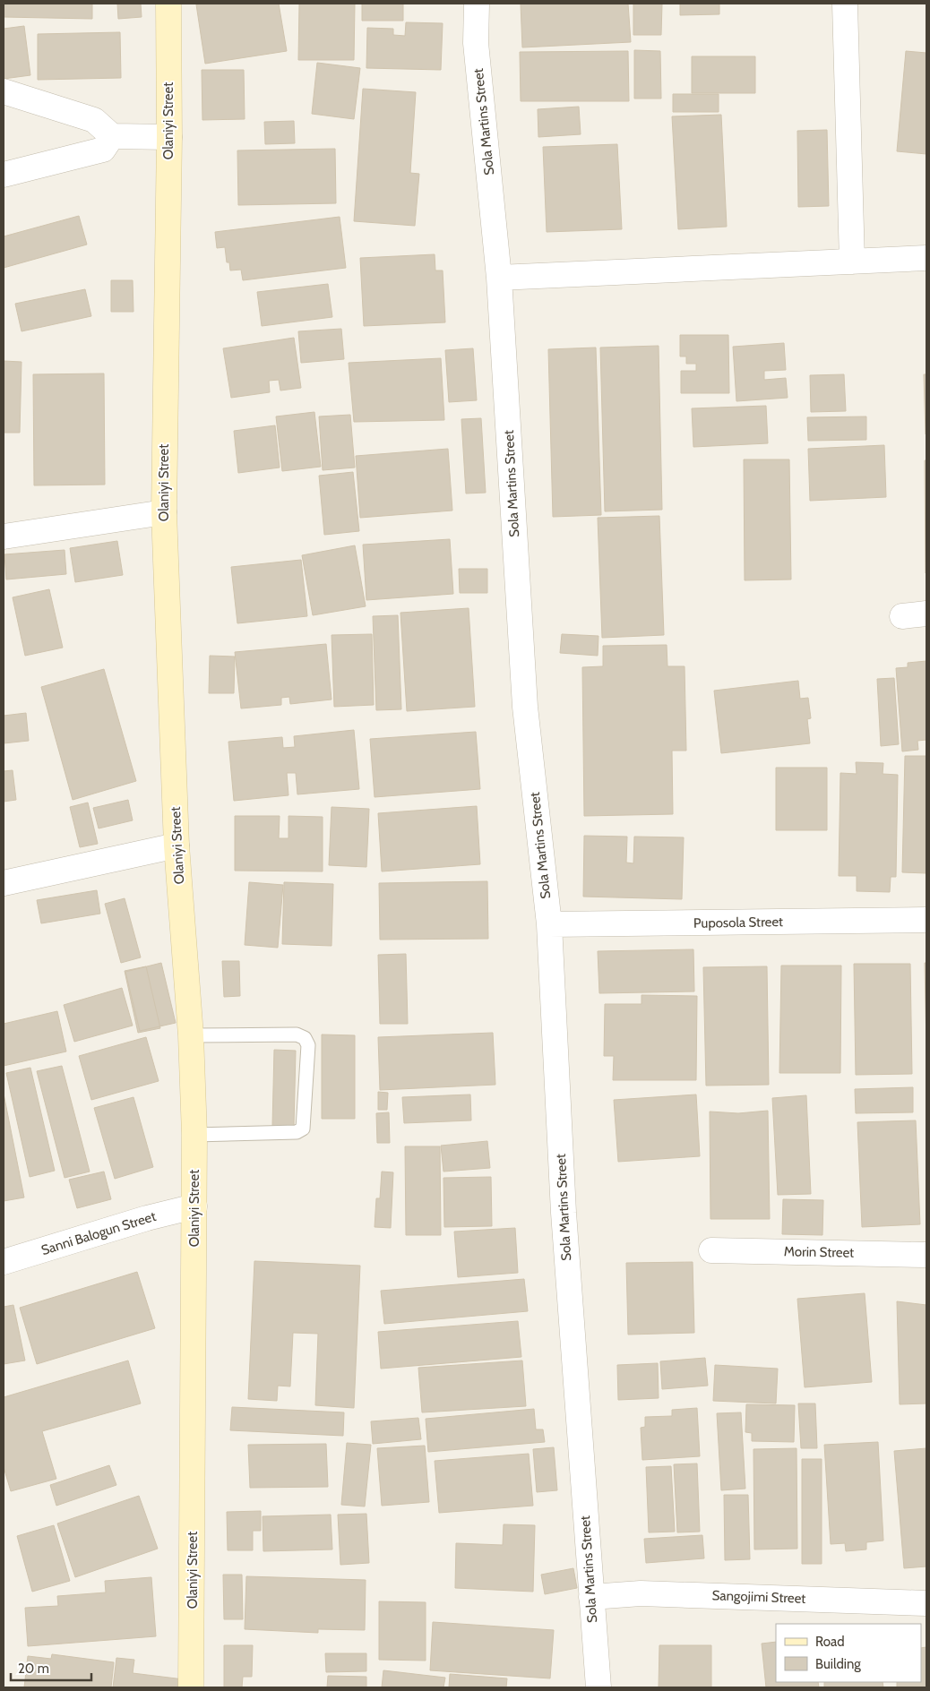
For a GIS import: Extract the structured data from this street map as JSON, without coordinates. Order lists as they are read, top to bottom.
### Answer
{
  "streets": {
    "street": [
      "Olaniyi Street",
      "Sola Martins Street",
      "Puposola Street",
      "Sanni Balogun Street",
      "Morin Street",
      "Sangojimi Street"
    ]
  },
  "crossings": [
    ["Olaniyi Street", "Sanni Balogun Street"],
    ["Sola Martins Street", "Puposola Street"],
    ["Sola Martins Street", "Sangojimi Street"]
  ],
  "legend": ["Road", "Building"],
  "scale_bar": "20 m"
}
